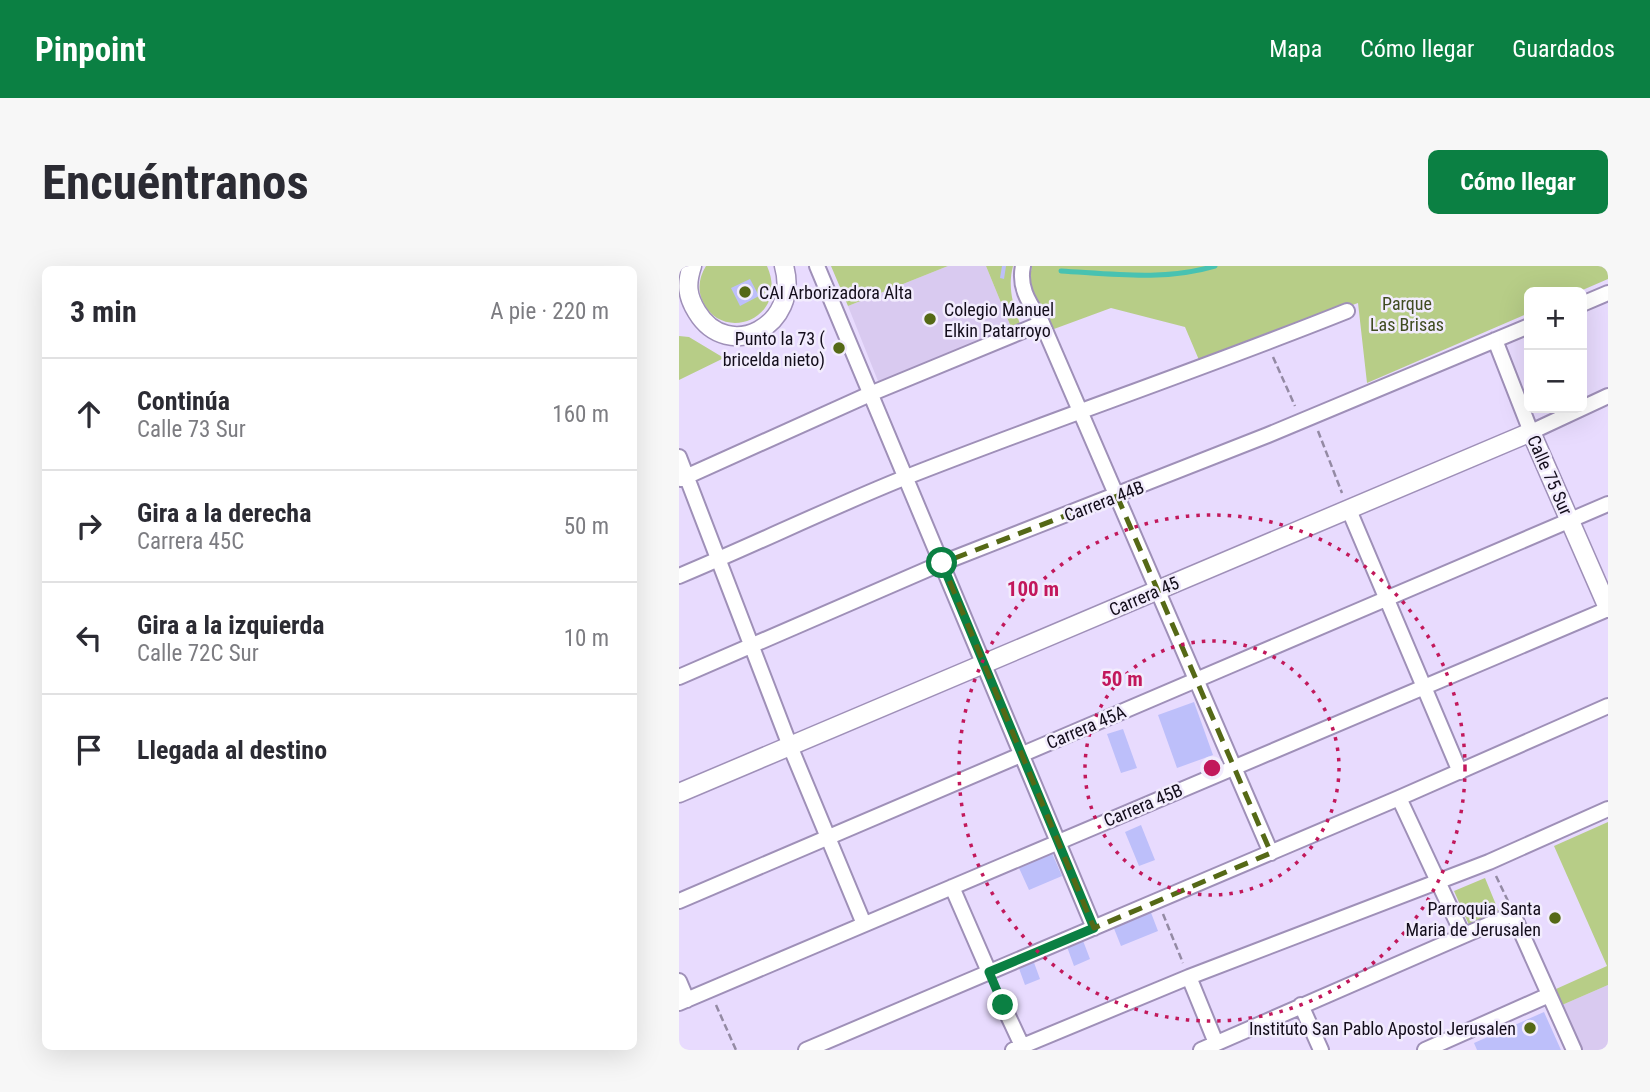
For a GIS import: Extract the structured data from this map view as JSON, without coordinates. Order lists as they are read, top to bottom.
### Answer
{
  "streets": {
    "street": [
      "Calle 75 Sur",
      "Carrera 44B",
      "Carrera 45",
      "Carrera 45A",
      "Carrera 45B"
    ]
  },
  "crossings": [
    ["Calle 75 Sur", "Carrera 44B"],
    ["Calle 75 Sur", "Carrera 45"],
    ["Calle 75 Sur", "Carrera 45A"],
    ["Calle 75 Sur", "Carrera 45B"]
  ],
  "parks": ["Parque Las Brisas"],
  "places": [
    "CAI Arborizadora Alta",
    "Colegio Manuel Elkin Patarroyo",
    "Punto la 73 ( bricelda nieto)",
    "Parroquia Santa Maria de Jerusalen",
    "Instituto San Pablo Apostol Jerusalen"
  ],
  "page": {
    "header": "Pinpoint",
    "nav": ["Mapa", "Cómo llegar", "Guardados"],
    "buttons": "Cómo llegar",
    "title": "Encuéntranos",
    "heading": ["3 min", "A pie · 220 m"],
    "map_buttons": ["+", "−"],
    "list": [
      ["Continúa", "Calle 73 Sur", "160 m"],
      ["Gira a la derecha", "Carrera 45C", "50 m"],
      ["Gira a la izquierda", "Calle 72C Sur", "10 m"],
      "Llegada al destino"
    ]
  },
  "rings": ["100 m", "50 m"]
}
